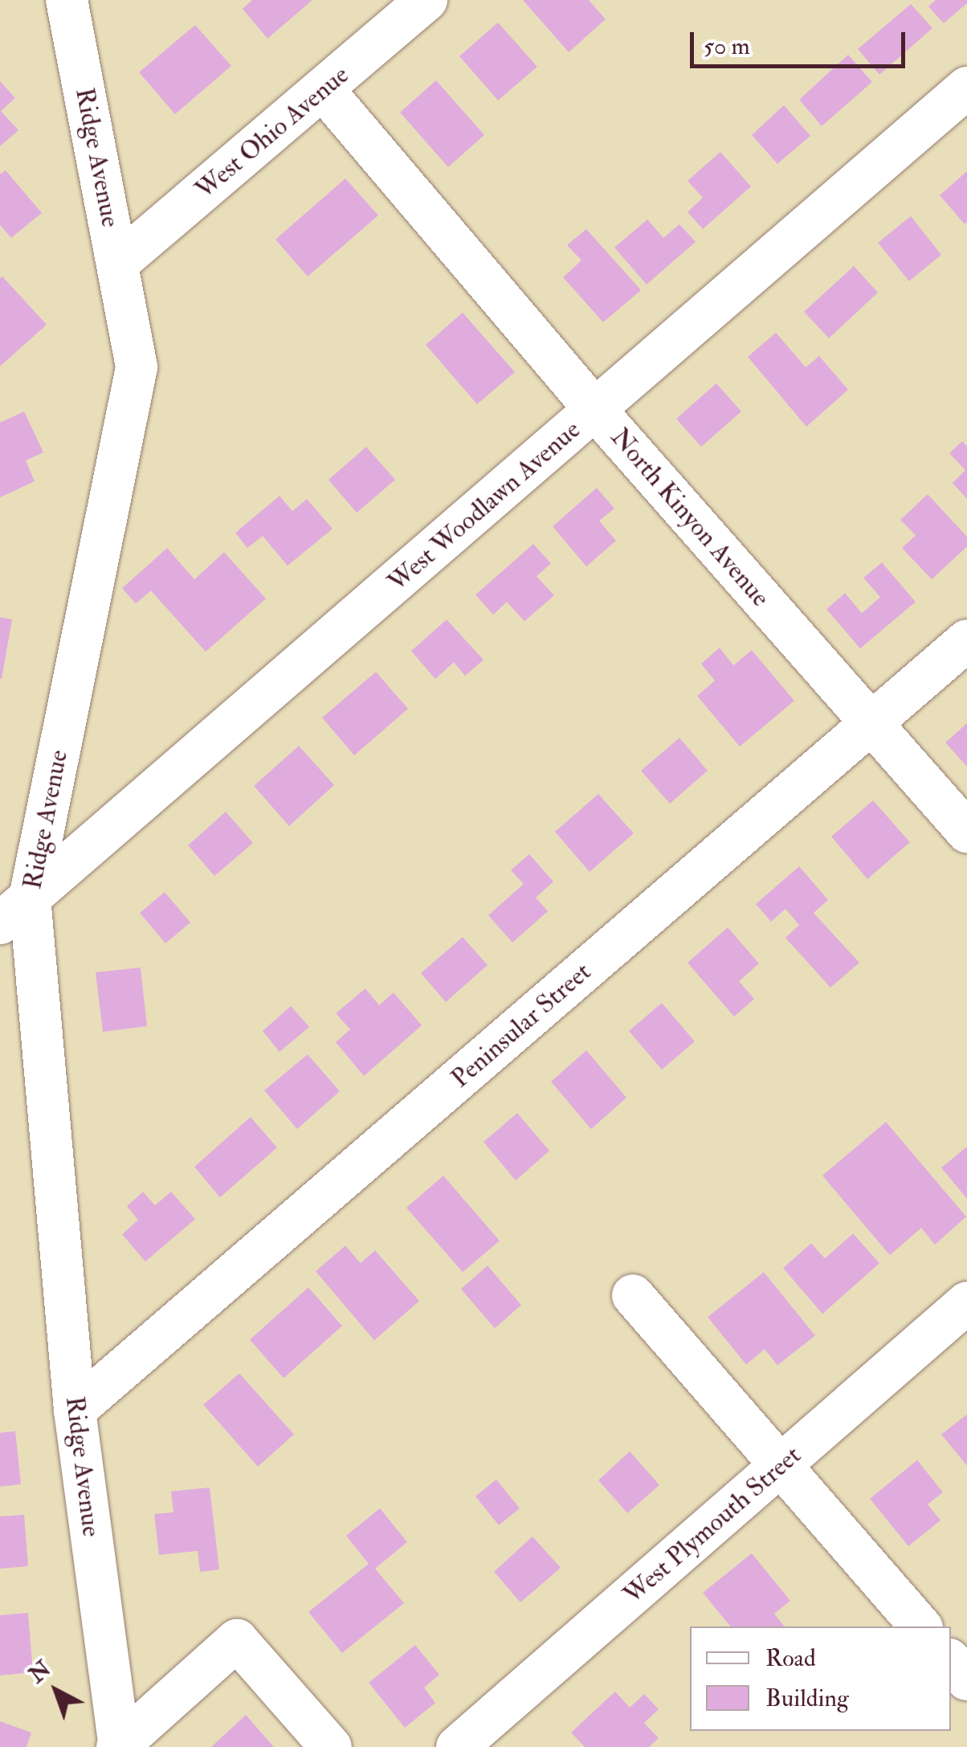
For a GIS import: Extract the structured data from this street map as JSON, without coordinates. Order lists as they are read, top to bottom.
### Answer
{
  "streets": {
    "street": [
      "West Ohio Avenue",
      "Ridge Avenue",
      "West Woodlawn Avenue",
      "North Kinyon Avenue",
      "Peninsular Street",
      "West Plymouth Street"
    ]
  },
  "crossings": [
    ["West Ohio Avenue", "Ridge Avenue"],
    ["West Ohio Avenue", "North Kinyon Avenue"],
    ["Ridge Avenue", "West Woodlawn Avenue"],
    ["Ridge Avenue", "Peninsular Street"],
    ["West Woodlawn Avenue", "North Kinyon Avenue"],
    ["North Kinyon Avenue", "Peninsular Street"]
  ],
  "legend": ["Road", "Building"],
  "scale_bar": "50 m",
  "north": "top left"
}
